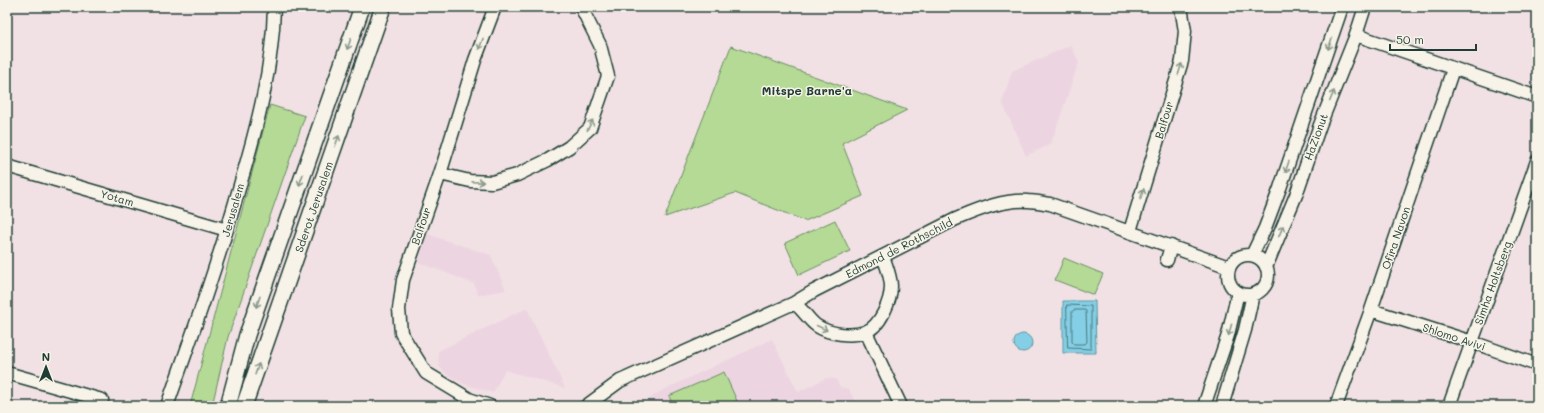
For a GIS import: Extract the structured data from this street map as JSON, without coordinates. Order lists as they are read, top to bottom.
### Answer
{
  "streets": {
    "main road": ["Sderot Jerusalem"],
    "street": [
      "Balfour",
      "HaZionut",
      "Yotam",
      "Jerusalem",
      "Ofira Navon",
      "Edmond de Rothschild",
      "Simha Holtsberg",
      "Shlomo Avivi"
    ]
  },
  "crossings": [
    ["Balfour", "Edmond de Rothschild"],
    ["HaZionut", "Edmond de Rothschild"],
    ["Yotam", "Jerusalem"],
    ["Ofira Navon", "Shlomo Avivi"],
    ["Simha Holtsberg", "Shlomo Avivi"]
  ],
  "districts": ["Mitspe Barne'a"],
  "scale_bar": "50 m",
  "north": "top"
}
